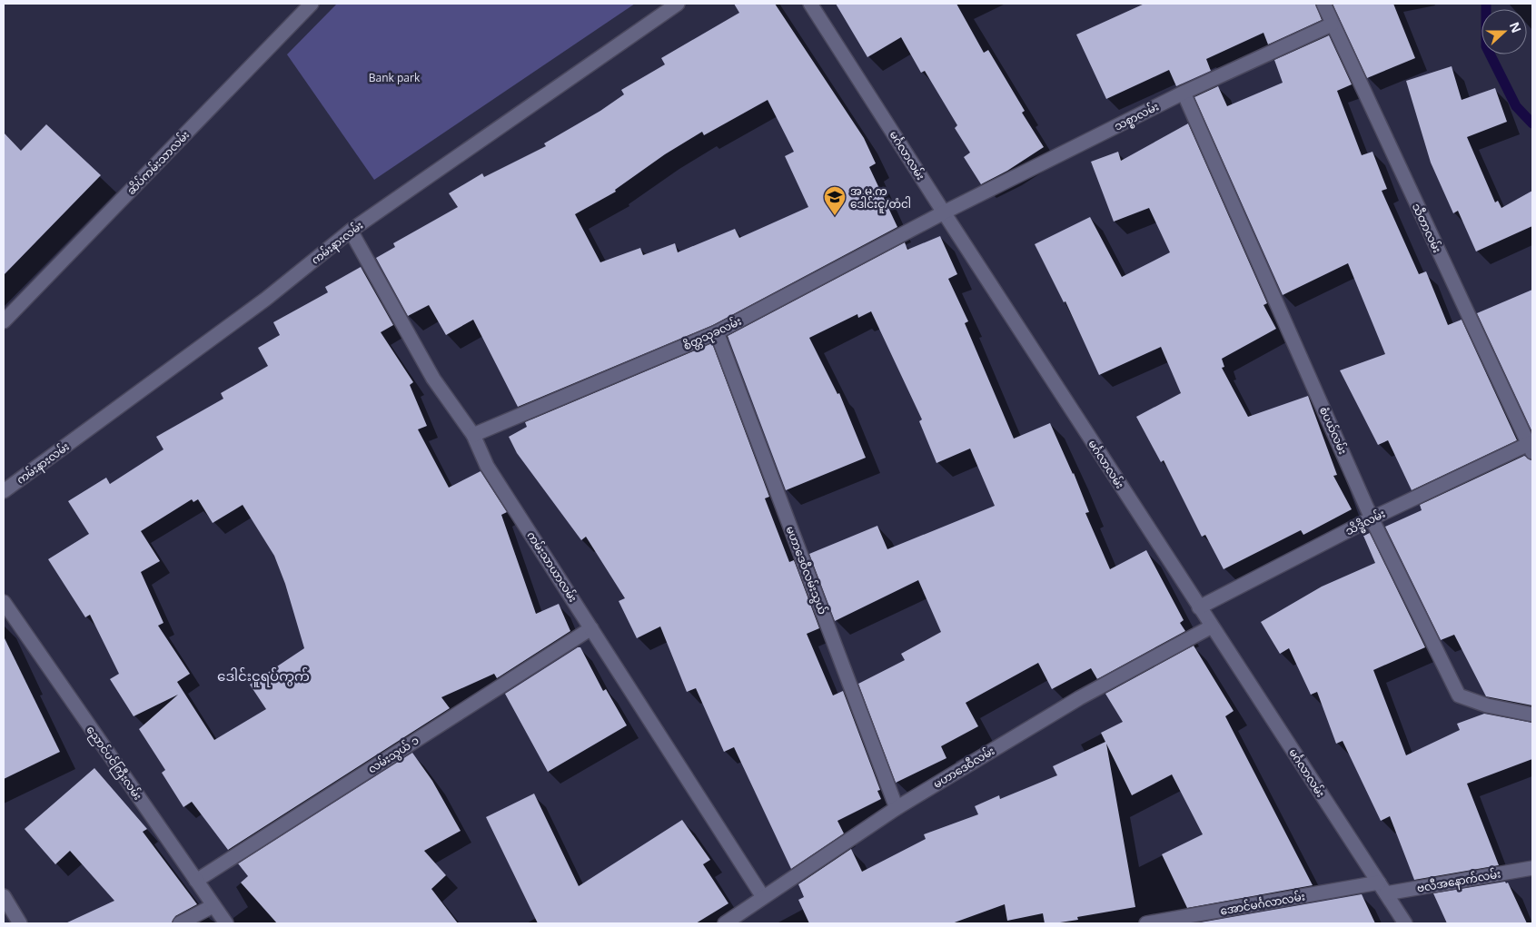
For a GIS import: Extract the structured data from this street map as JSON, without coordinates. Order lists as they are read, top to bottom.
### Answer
{
  "streets": {
    "street": [
      "သစ္စာလမ်း",
      "မင်္ဂလာလမ်း",
      "ဆိပ်ကမ်းသာလမ်း",
      "သီတာလမ်း",
      "ကမ်းနားလမ်း",
      "စိတ္တသုခလမ်း",
      "စံပယ်လမ်း",
      "သိဒ္ဓိလမ်း",
      "ကမ်းသာယာလမ်း",
      "မဟာဒေဝီလမ်းသွယ်",
      "လမ်းသွယ် ၁",
      "ညောင်ပင်ကြီးလမ်း",
      "မဟာဒေဝီလမ်း",
      "ဗလီအနောက်လမ်း",
      "အောင်မင်္ဂလာလမ်း"
    ]
  },
  "crossings": [
    ["သစ္စာလမ်း", "မင်္ဂလာလမ်း"],
    ["သစ္စာလမ်း", "သီတာလမ်း"],
    ["သစ္စာလမ်း", "စိတ္တသုခလမ်း"],
    ["သစ္စာလမ်း", "စံပယ်လမ်း"],
    ["မင်္ဂလာလမ်း", "စိတ္တသုခလမ်း"],
    ["မင်္ဂလာလမ်း", "သိဒ္ဓိလမ်း"],
    ["မင်္ဂလာလမ်း", "မဟာဒေဝီလမ်း"],
    ["မင်္ဂလာလမ်း", "ဗလီအနောက်လမ်း"],
    ["မင်္ဂလာလမ်း", "အောင်မင်္ဂလာလမ်း"],
    ["သီတာလမ်း", "သိဒ္ဓိလမ်း"],
    ["ကမ်းနားလမ်း", "ကမ်းသာယာလမ်း"],
    ["စိတ္တသုခလမ်း", "ကမ်းသာယာလမ်း"],
    ["စိတ္တသုခလမ်း", "မဟာဒေဝီလမ်းသွယ်"],
    ["စံပယ်လမ်း", "သိဒ္ဓိလမ်း"],
    ["ကမ်းသာယာလမ်း", "လမ်းသွယ် ၁"],
    ["ကမ်းသာယာလမ်း", "မဟာဒေဝီလမ်း"],
    ["မဟာဒေဝီလမ်းသွယ်", "မဟာဒေဝီလမ်း"],
    ["လမ်းသွယ် ၁", "ညောင်ပင်ကြီးလမ်း"],
    ["ဗလီအနောက်လမ်း", "အောင်မင်္ဂလာလမ်း"]
  ],
  "districts": ["ဒေါင်းငူရပ်ကွက်"],
  "parks": ["Bank park"],
  "places": {
    "school or university": ["အ.မ.က ဒေါင်းငူ/တံငါ"]
  },
  "north": "right"
}
